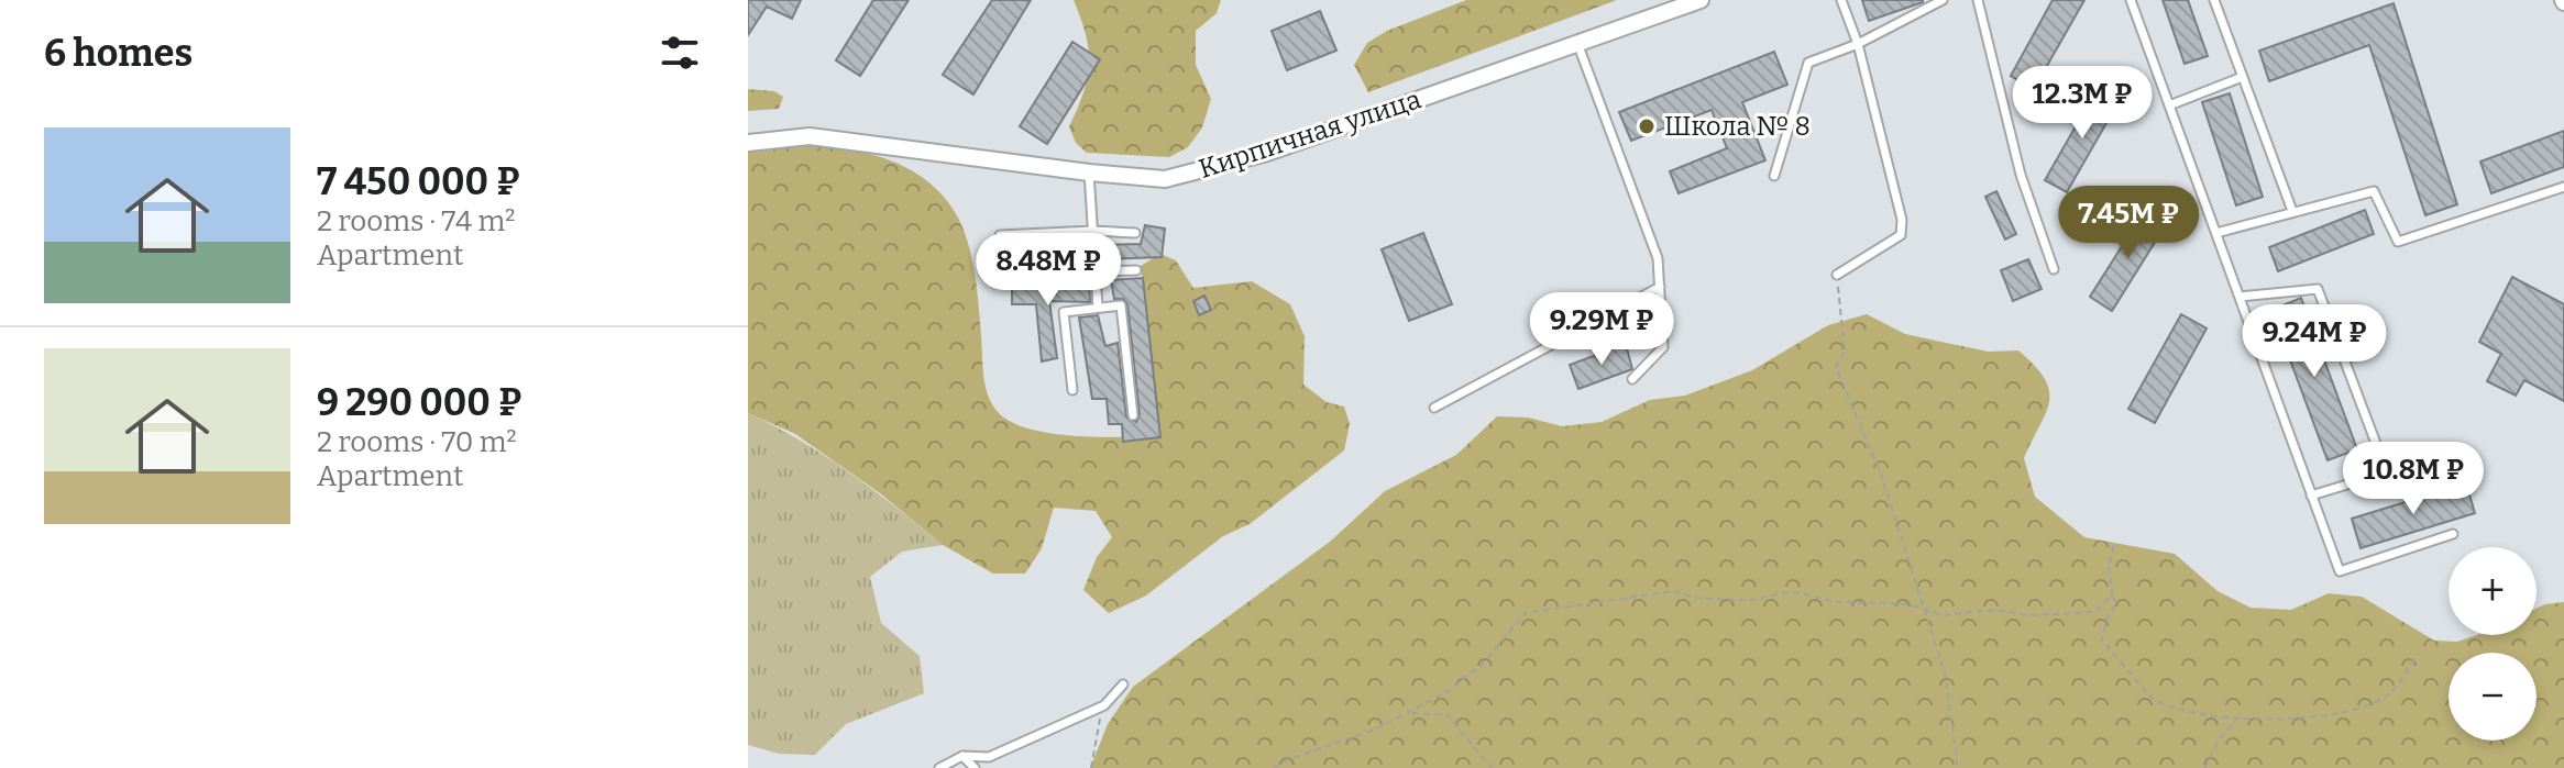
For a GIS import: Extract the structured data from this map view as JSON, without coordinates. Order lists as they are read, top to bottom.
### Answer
{
  "streets": {
    "street": ["Кирпичная улица"]
  },
  "places": ["Школа № 8"],
  "page": {
    "heading": "6 homes",
    "price": [
      "12.3M ₽",
      "7.45M ₽",
      "8.48M ₽",
      "9.29M ₽",
      "9.24M ₽",
      "10.8M ₽"
    ],
    "list": [
      {
        "name": "7 450 000 ₽",
        "note": "2 rooms · 74 m² · Apartment"
      },
      {
        "name": "9 290 000 ₽",
        "note": "2 rooms · 70 m² · Apartment"
      }
    ],
    "map_buttons": ["+", "−"]
  }
}
